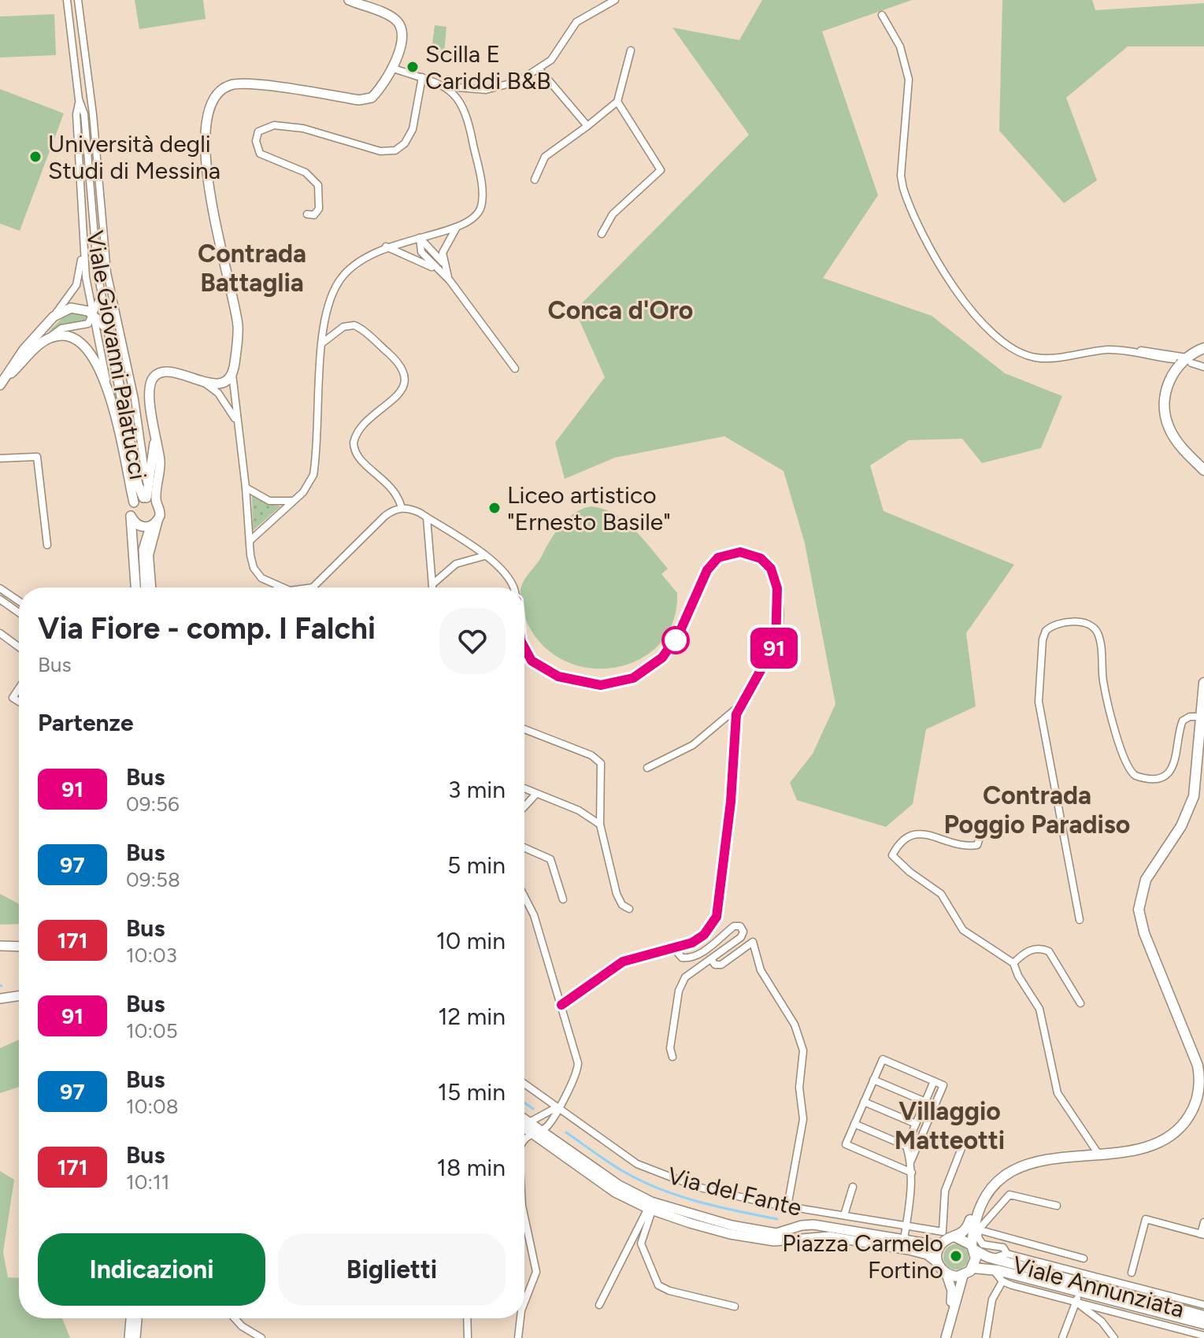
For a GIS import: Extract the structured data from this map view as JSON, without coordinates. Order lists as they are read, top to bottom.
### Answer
{
  "streets": {
    "main road": ["Viale Giovanni Palatucci", "Viale Annunziata"],
    "street": ["Via del Fante"]
  },
  "districts": [
    "Contrada Battaglia",
    "Conca d'Oro",
    "Contrada Poggio Paradiso",
    "Villaggio Matteotti"
  ],
  "places": [
    "Scilla E Cariddi B&B",
    "Università degli Studi di Messina",
    "Liceo artistico \"Ernesto Basile\"",
    "Piazza Carmelo Fortino"
  ],
  "lines": ["bus line 91"],
  "page": {
    "on_map": "91",
    "heading": [
      ["Via Fiore - comp. I Falchi", "Bus"],
      "Partenze"
    ],
    "list": [
      {
        "mark": "91",
        "name": "Bus",
        "note": "09:56",
        "value": "3 min"
      },
      {
        "mark": "97",
        "name": "Bus",
        "note": "09:58",
        "value": "5 min"
      },
      {
        "mark": "171",
        "name": "Bus",
        "note": "10:03",
        "value": "10 min"
      },
      {
        "mark": "91",
        "name": "Bus",
        "note": "10:05",
        "value": "12 min"
      },
      {
        "mark": "97",
        "name": "Bus",
        "note": "10:08",
        "value": "15 min"
      },
      {
        "mark": "171",
        "name": "Bus",
        "note": "10:11",
        "value": "18 min"
      }
    ],
    "buttons": ["Indicazioni", "Biglietti"]
  }
}
